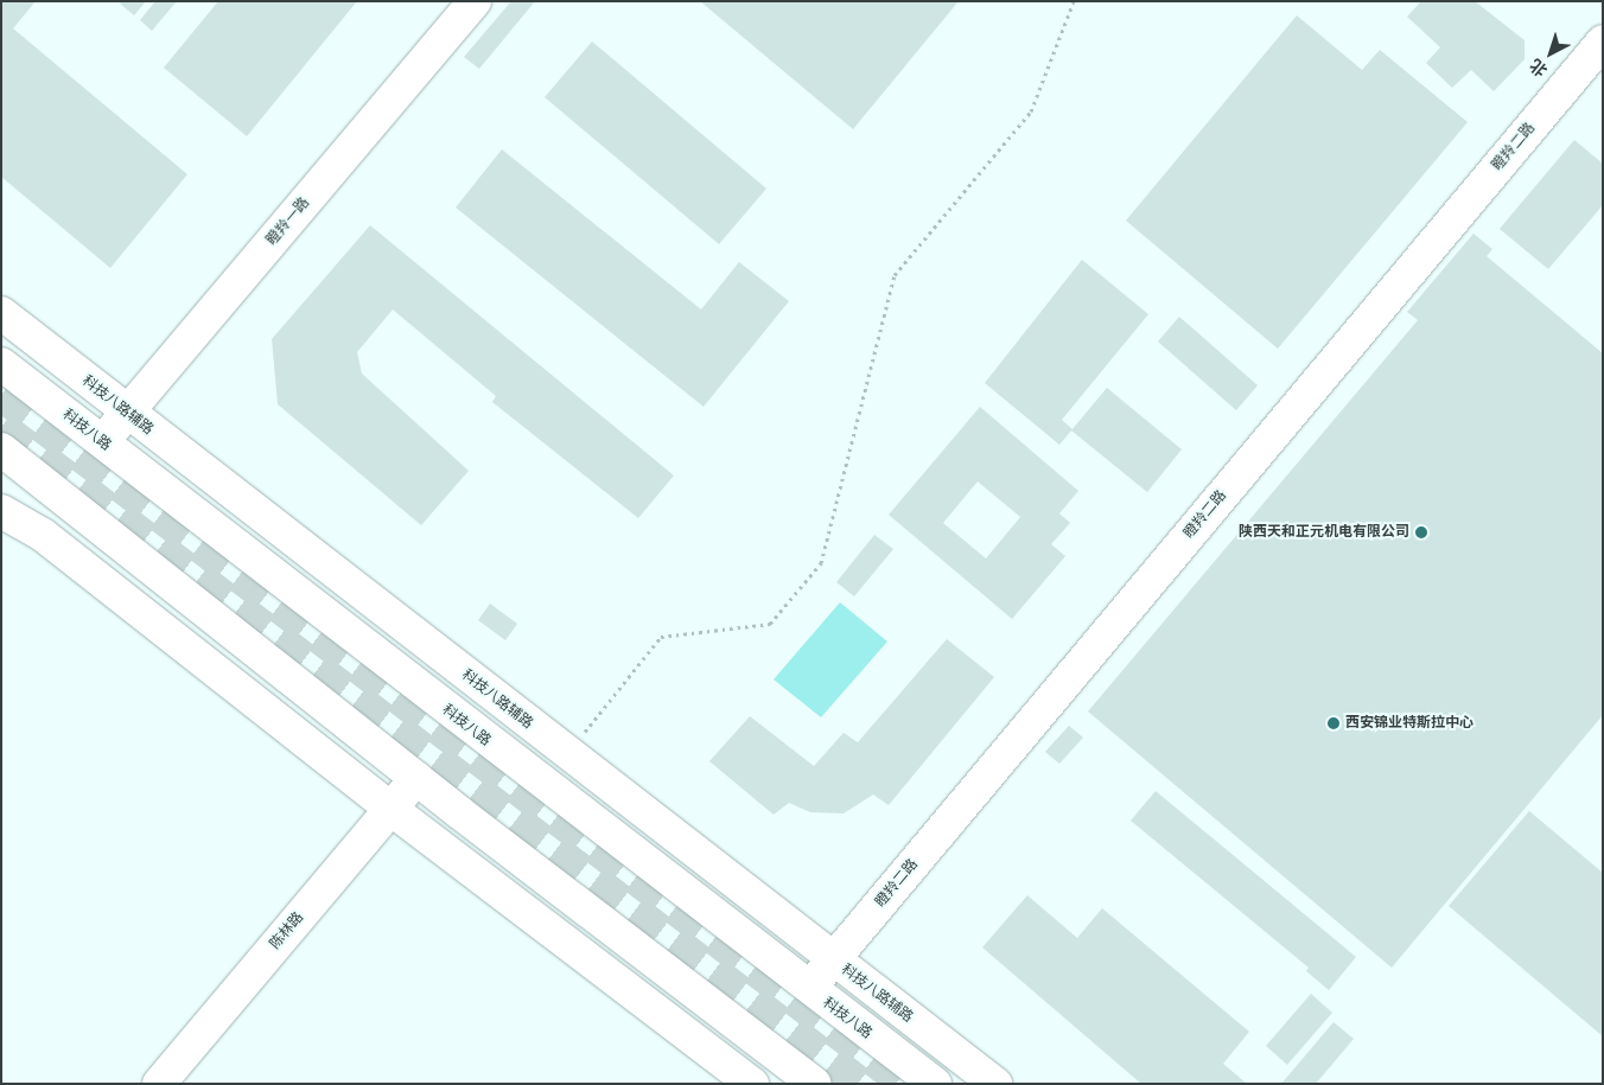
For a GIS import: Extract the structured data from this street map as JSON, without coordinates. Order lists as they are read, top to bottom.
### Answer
{
  "streets": {
    "street": [
      "瞪羚二路",
      "瞪羚一路",
      "科技八路辅路",
      "科技八路",
      "陈林路"
    ]
  },
  "crossings": [
    ["瞪羚二路", "科技八路辅路"],
    ["瞪羚二路", "科技八路"],
    ["瞪羚一路", "科技八路辅路"],
    ["瞪羚一路", "科技八路"]
  ],
  "places": ["陕西天和正元机电有限公司", "西安锦业特斯拉中心"],
  "north": "bottom left"
}
